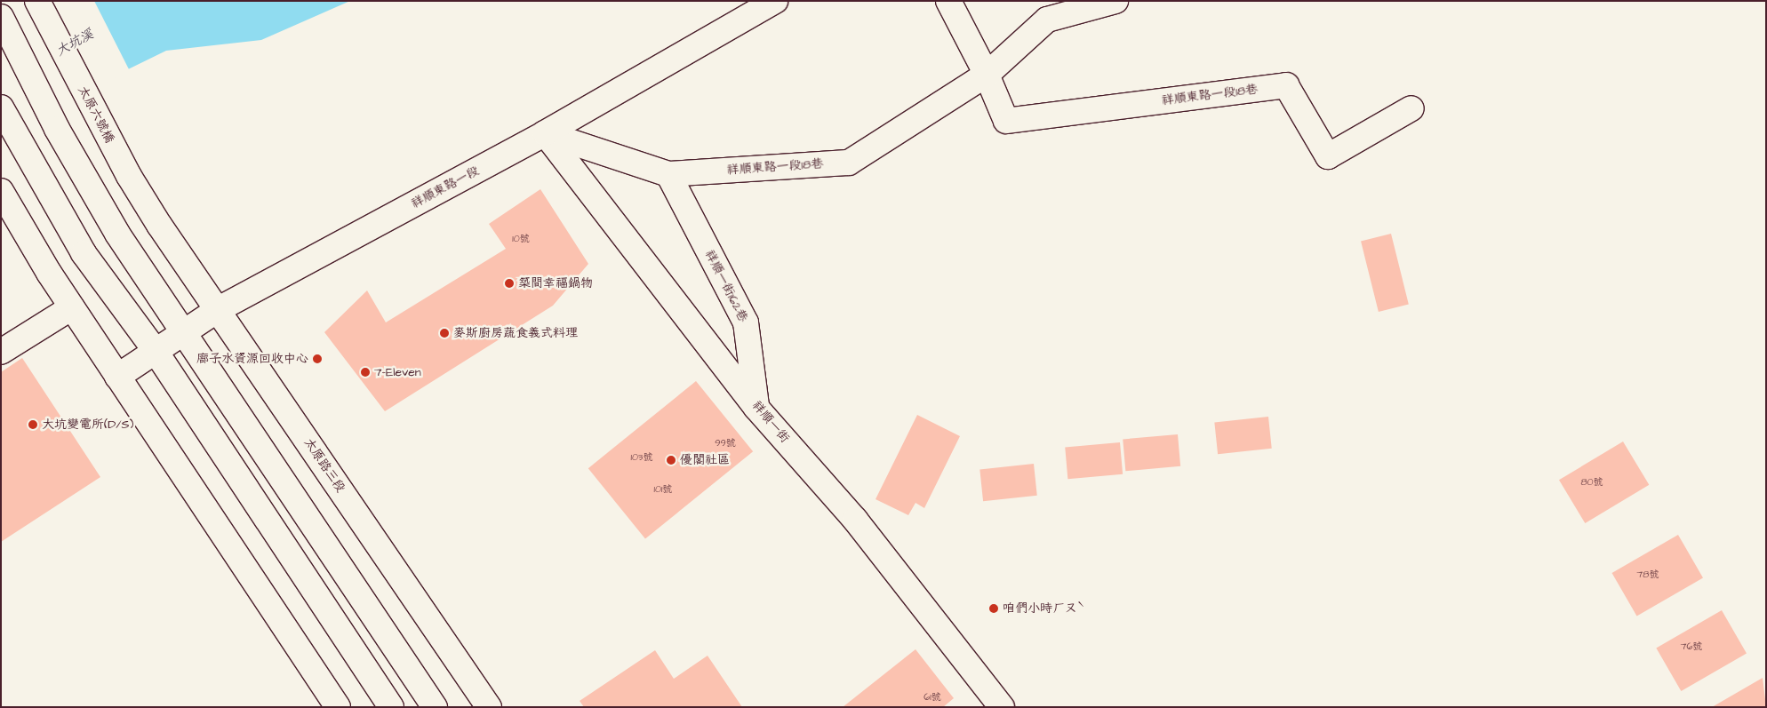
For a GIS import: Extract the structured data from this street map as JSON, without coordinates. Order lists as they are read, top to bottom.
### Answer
{
  "streets": {
    "main road": [
      "祥順東路一段18巷",
      "太原六號橋",
      "祥順東路一段",
      "祥順一街162巷",
      "祥順一街",
      "太原路三段"
    ]
  },
  "crossings": [
    ["祥順東路一段18巷", "祥順東路一段"],
    ["祥順東路一段18巷", "祥順一街162巷"],
    ["祥順東路一段18巷", "祥順一街"],
    ["太原六號橋", "太原路三段"],
    ["祥順東路一段", "祥順一街"],
    ["祥順東路一段", "太原路三段"],
    ["祥順一街162巷", "祥順一街"]
  ],
  "water": ["大坑溪"],
  "places": [
    "築間幸福鍋物",
    "麥斯廚房蔬食義式料理",
    "廍子水資源回收中心",
    "7-Eleven",
    "大坑變電所(D/S)",
    "優閣社區",
    "咱們小時ㄏㄡˋ"
  ],
  "house_numbers": [
    "10號",
    "99號",
    "103號",
    "80號",
    "101號",
    "78號",
    "76號",
    "61號"
  ]
}
